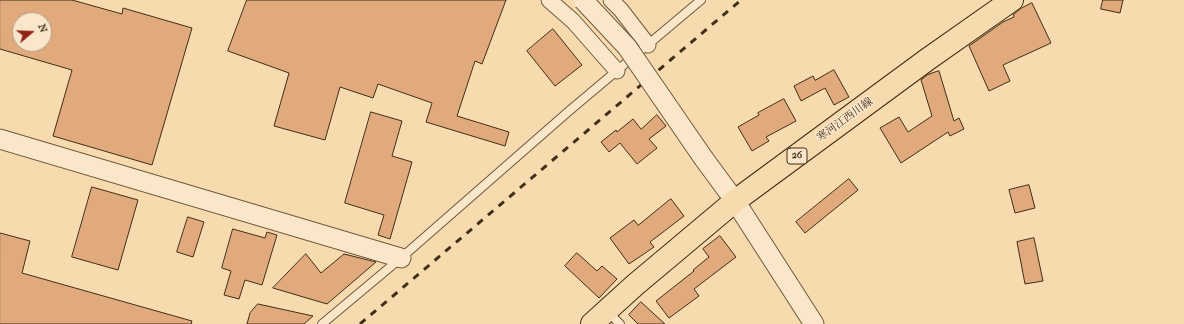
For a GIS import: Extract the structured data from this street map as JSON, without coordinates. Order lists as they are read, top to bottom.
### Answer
{
  "streets": {
    "main road": ["寒河江西川線", "26"]
  },
  "north": "right"
}
